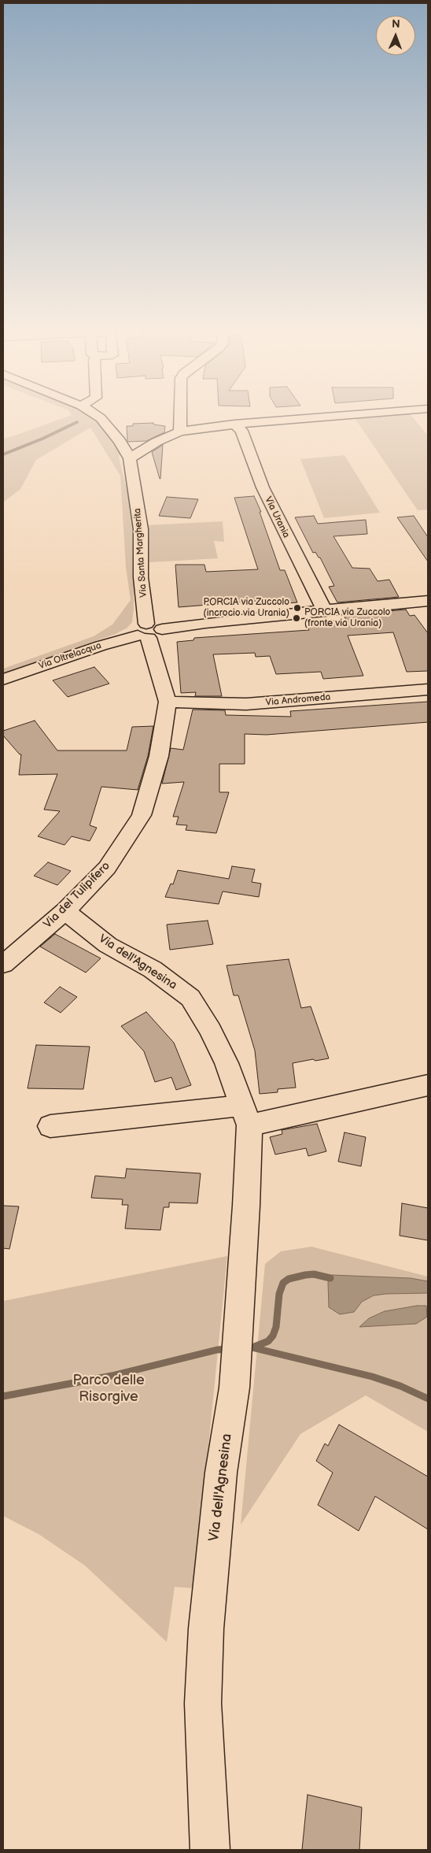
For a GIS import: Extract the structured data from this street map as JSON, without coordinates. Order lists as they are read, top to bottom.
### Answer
{
  "streets": {
    "street": [
      "Via Urania",
      "Via Santa Margherita",
      "Via Oltrelacqua",
      "Via Andromeda",
      "Via del Tulipifero",
      "Via dell'Agnesina"
    ]
  },
  "crossings": [
    ["Via Urania", "Via Oltrelacqua"],
    ["Via Santa Margherita", "Via Oltrelacqua"],
    ["Via Santa Margherita", "Via Andromeda"],
    ["Via Santa Margherita", "Via del Tulipifero"],
    ["Via Andromeda", "Via del Tulipifero"],
    ["Via del Tulipifero", "Via dell'Agnesina"]
  ],
  "parks": ["Parco delle Risorgive"],
  "places": ["PORCIA via Zuccolo (incrocio via Urania)", "PORCIA via Zuccolo (fronte via Urania)"],
  "north": "top"
}
